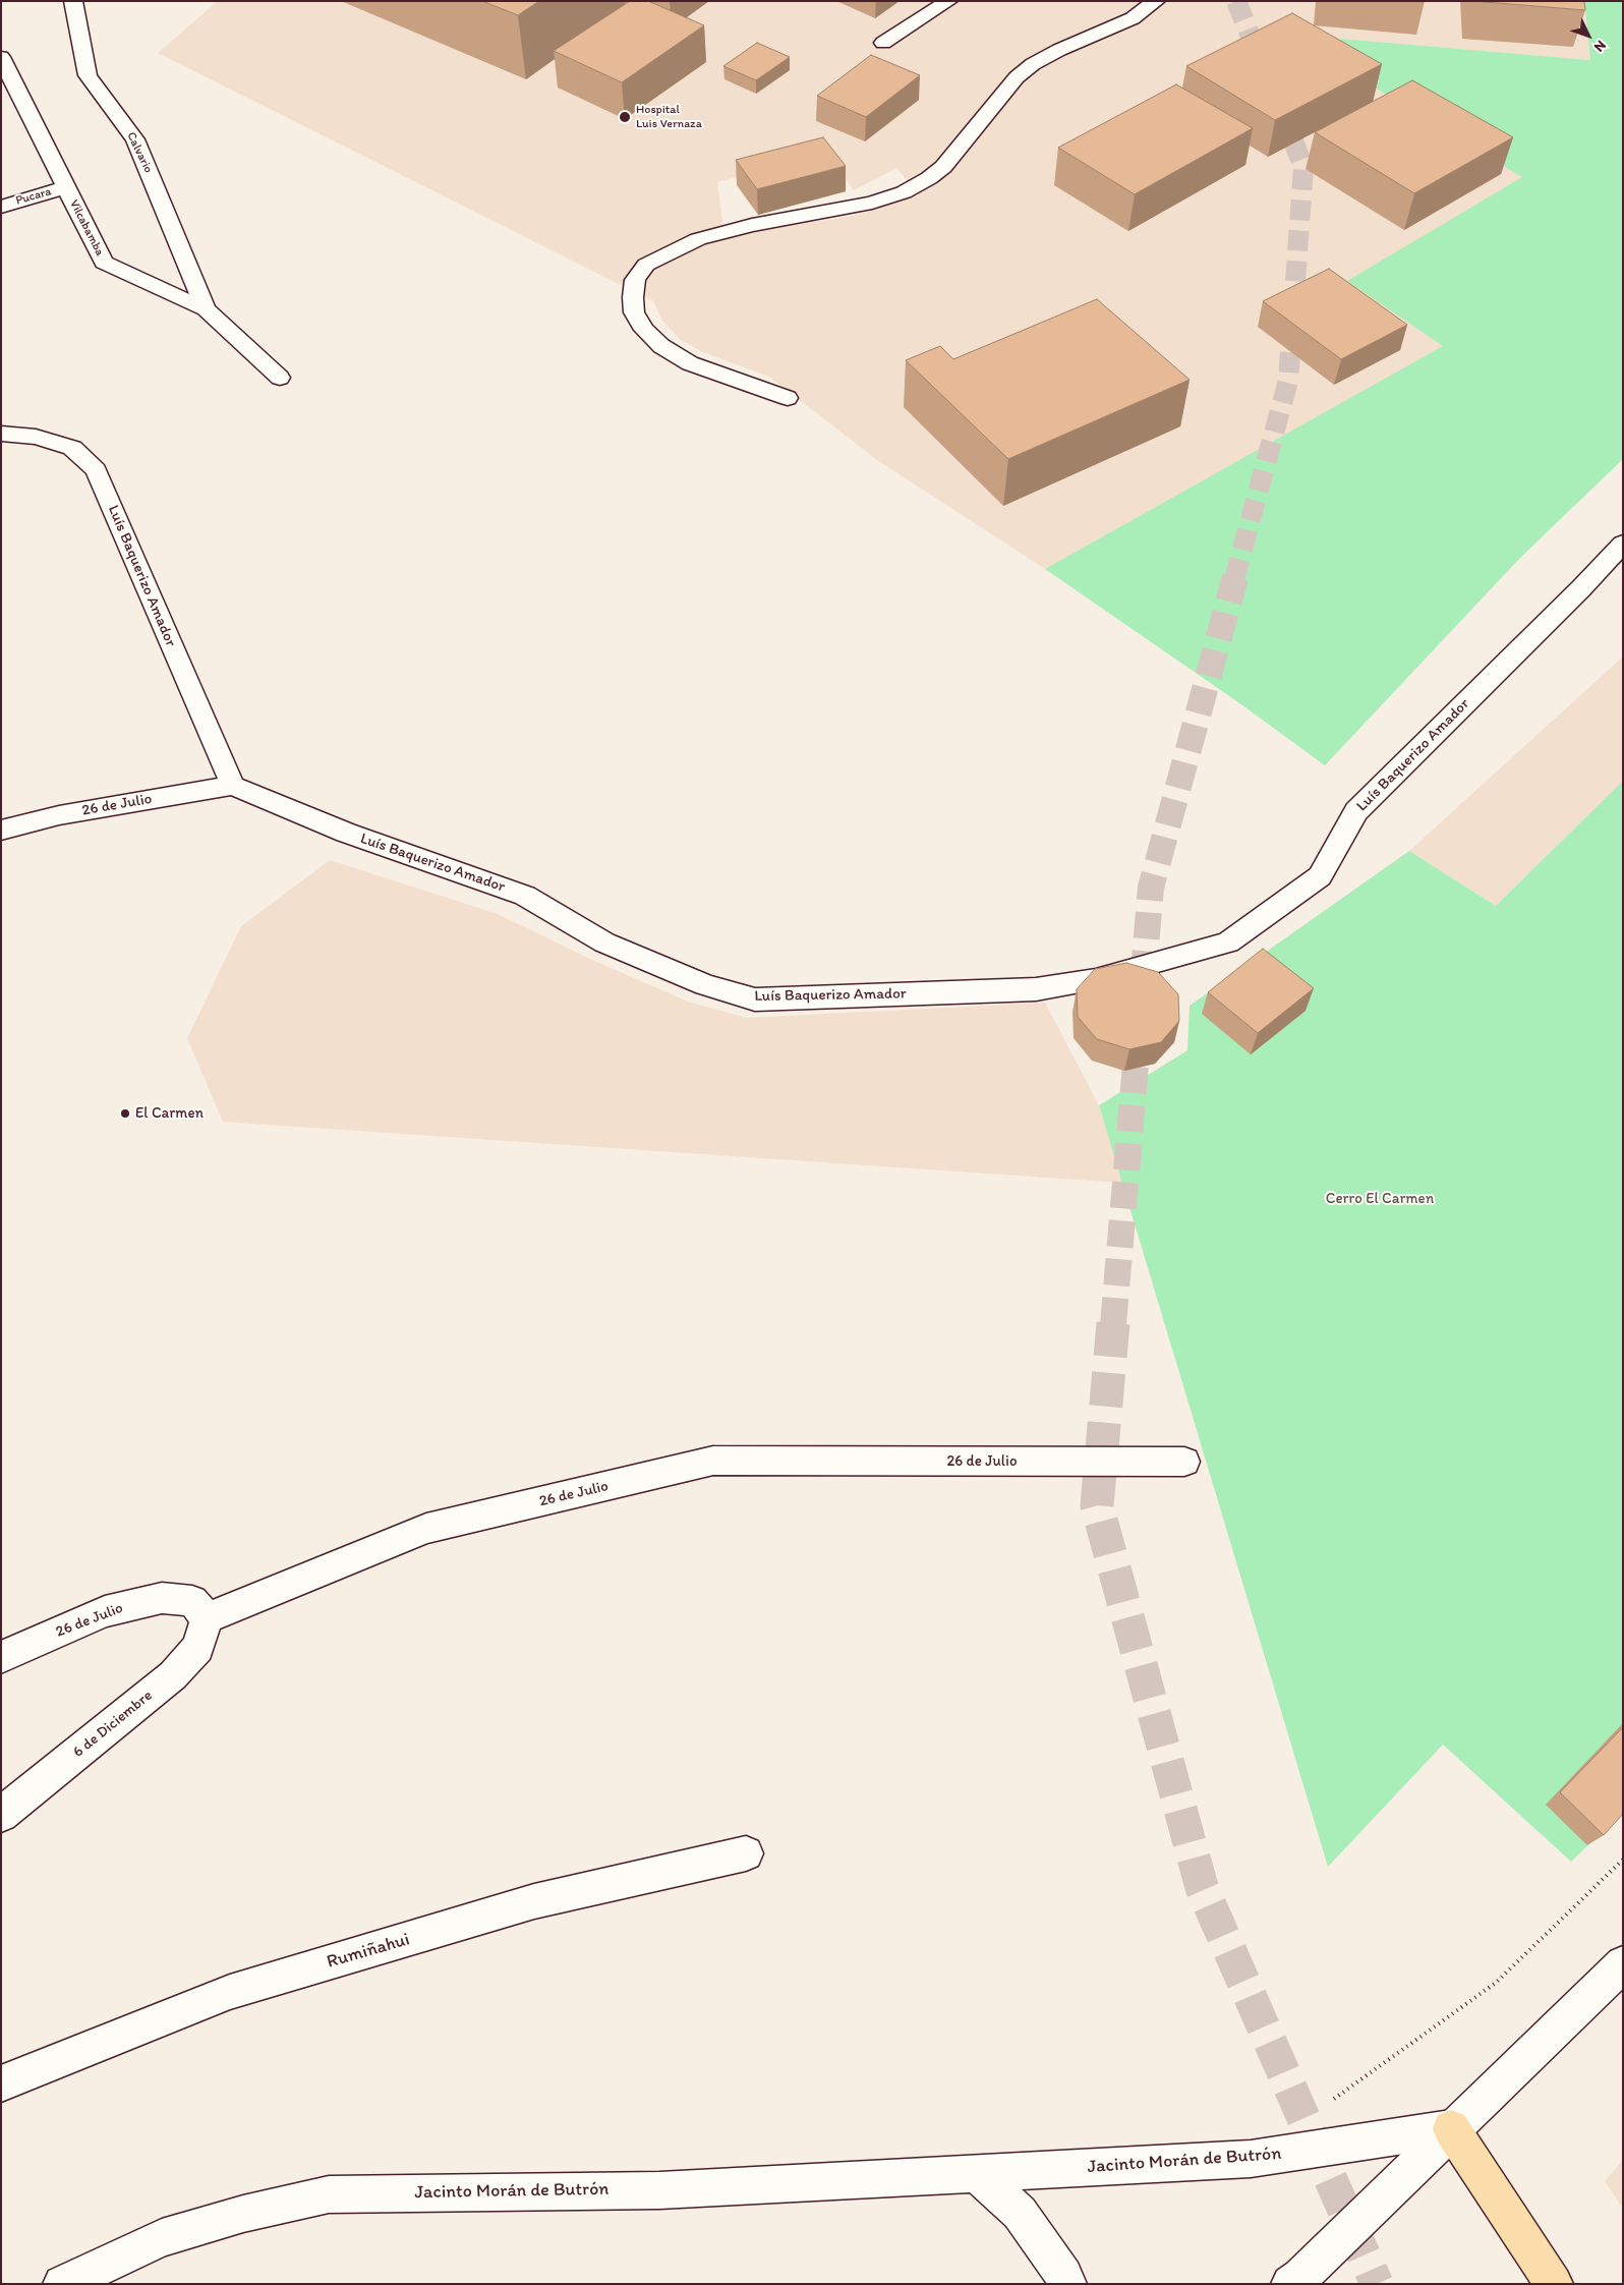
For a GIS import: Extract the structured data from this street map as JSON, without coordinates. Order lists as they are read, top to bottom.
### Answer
{
  "streets": {
    "street": [
      "Calvario",
      "Pucara",
      "Vilcabamba",
      "Luís Baquerizo Amador",
      "26 de Julio",
      "6 de Diciembre",
      "Rumiñahui",
      "Jacinto Morán de Butrón"
    ]
  },
  "crossings": [
    ["Calvario", "Vilcabamba"],
    ["Pucara", "Vilcabamba"],
    ["Luís Baquerizo Amador", "26 de Julio"],
    ["26 de Julio", "6 de Diciembre"]
  ],
  "parks": ["Cerro El Carmen"],
  "places": ["Hospital Luis Vernaza", "El Carmen"],
  "north": "bottom right"
}
